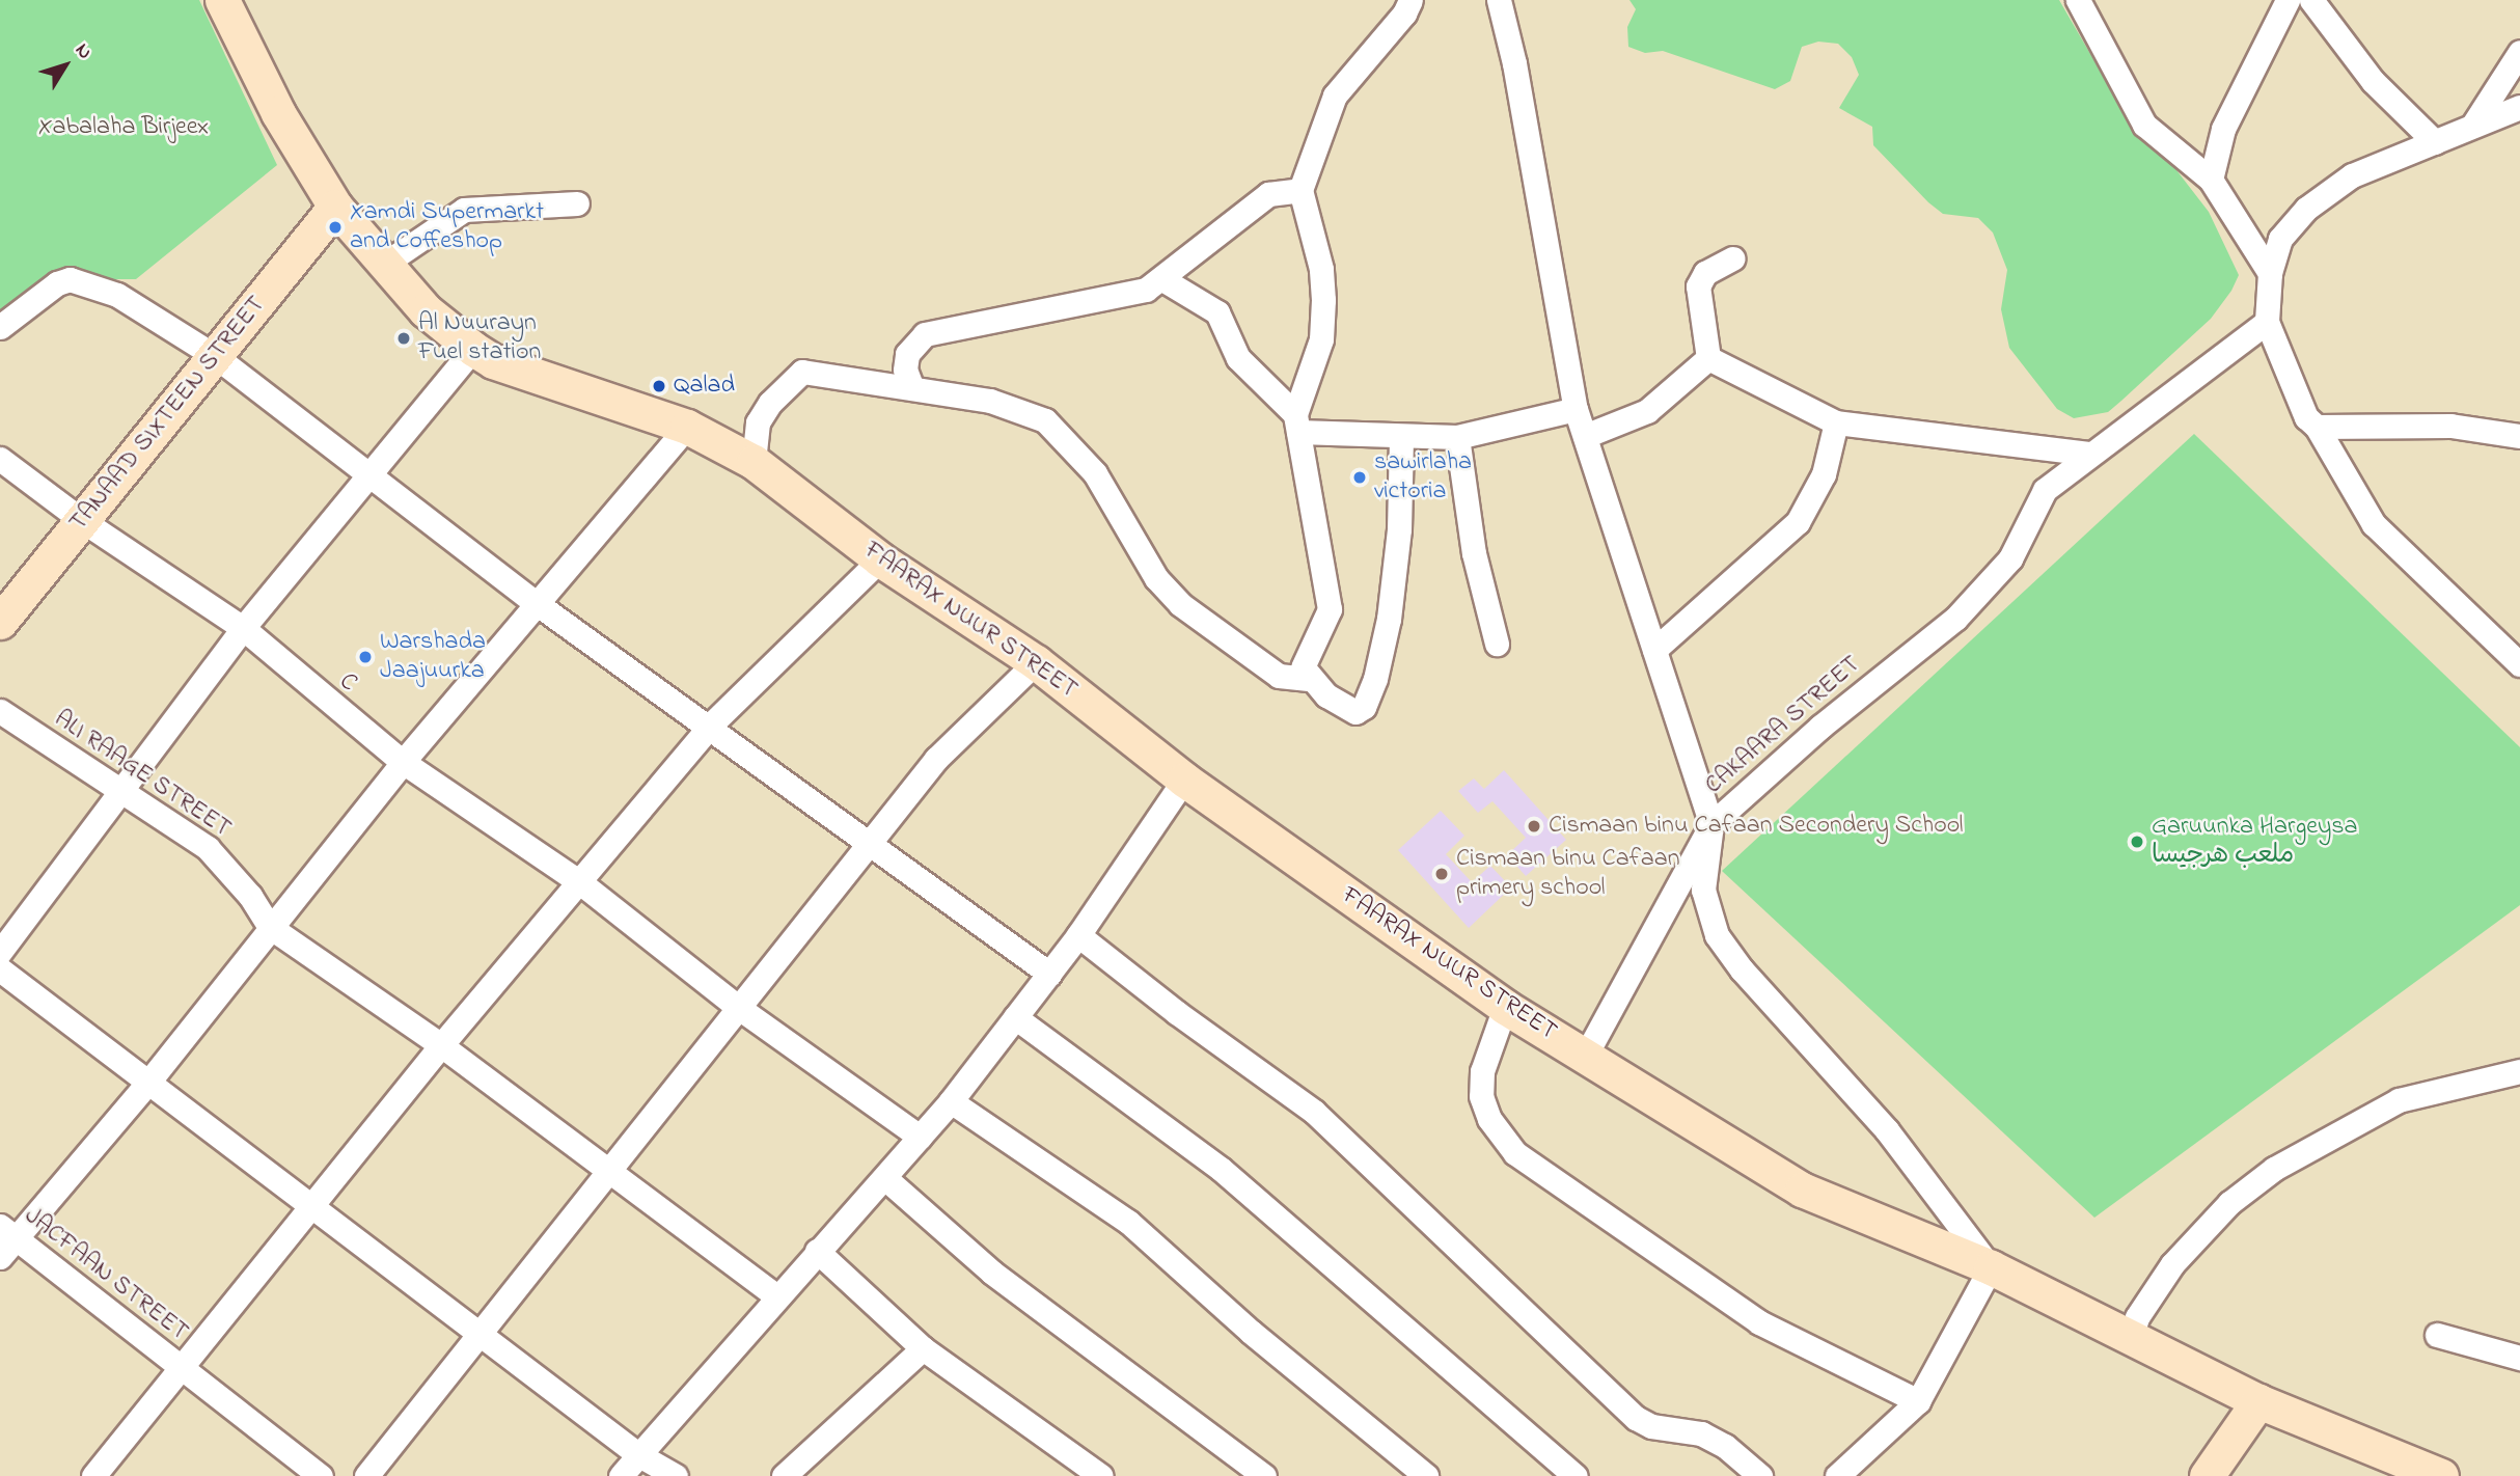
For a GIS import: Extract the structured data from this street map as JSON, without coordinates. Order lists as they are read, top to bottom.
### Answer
{
  "streets": {
    "main road": ["TANAAD SIXTEEN STREET", "FAARAX NUUR STREET"],
    "street": [
      "C",
      "CAKAARA STREET",
      "ALI RAAGE STREET",
      "JACFAAN STREET"
    ]
  },
  "crossings": [
    ["TANAAD SIXTEEN STREET", "FAARAX NUUR STREET"],
    ["TANAAD SIXTEEN STREET", "C"],
    ["FAARAX NUUR STREET", "CAKAARA STREET"]
  ],
  "parks": ["Xabalaha Birjeex"],
  "places": [
    "Xamdi Supermarkt and Coffeshop",
    "Al Nuurayn Fuel station",
    "Qalad",
    "sawirlaha victoria",
    "Warshada Jaajuurka",
    "Cismaan binu Cafaan Secondery School",
    "Garuunka Hargeysa ملعب هرجيسا",
    "Cismaan binu Cafaan primery school"
  ],
  "north": "top right"
}
